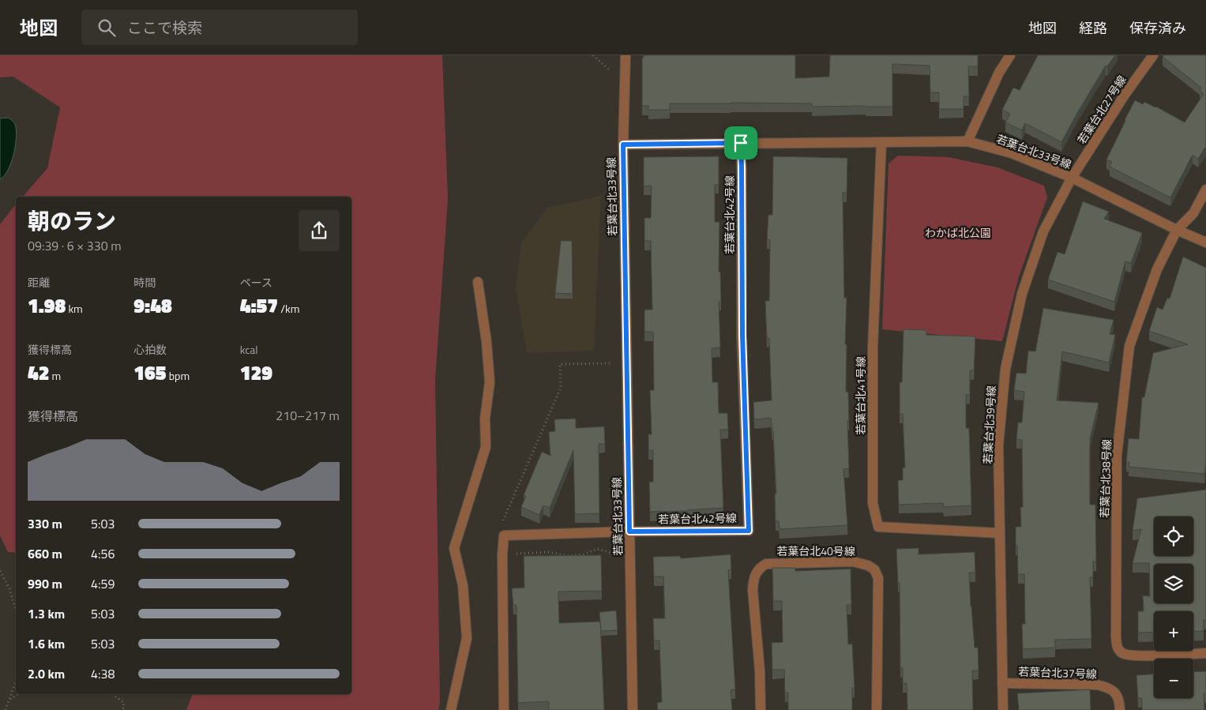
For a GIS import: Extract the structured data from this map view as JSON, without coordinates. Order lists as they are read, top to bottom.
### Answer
{
  "streets": {
    "street": [
      "若葉台北27号線",
      "若葉台北33号線",
      "若葉台北42号線",
      "若葉台北41号線",
      "若葉台北39号線",
      "若葉台北38号線",
      "若葉台北40号線",
      "若葉台北37号線"
    ]
  },
  "crossings": [
    ["若葉台北27号線", "若葉台北33号線"],
    ["若葉台北27号線", "若葉台北39号線"],
    ["若葉台北33号線", "若葉台北42号線"],
    ["若葉台北33号線", "若葉台北41号線"],
    ["若葉台北33号線", "若葉台北39号線"],
    ["若葉台北33号線", "若葉台北38号線"],
    ["若葉台北41号線", "若葉台北39号線"],
    ["若葉台北39号線", "若葉台北37号線"]
  ],
  "parks": ["わかば北公園"],
  "page": {
    "header": "地図",
    "search": "ここで検索",
    "nav": ["地図", "経路", "保存済み"],
    "heading": ["朝のラン", "09:39 · 6 × 330 m"],
    "stats": [
      ["距離", "1.98 km"],
      ["時間", "9:48"],
      ["ペース", "4:57 /km"],
      ["獲得標高", "42 m"],
      ["心拍数", "165 bpm"],
      ["kcal", "129"]
    ],
    "chart": ["獲得標高", "210–217 m"],
    "list": [
      {
        "name": "330 m",
        "note": "5:03"
      },
      {
        "name": "660 m",
        "note": "4:56"
      },
      {
        "name": "990 m",
        "note": "4:59"
      },
      {
        "name": "1.3 km",
        "note": "5:03"
      },
      {
        "name": "1.6 km",
        "note": "5:03"
      },
      {
        "name": "2.0 km",
        "note": "4:38"
      }
    ],
    "map_buttons": ["+", "−"]
  }
}
